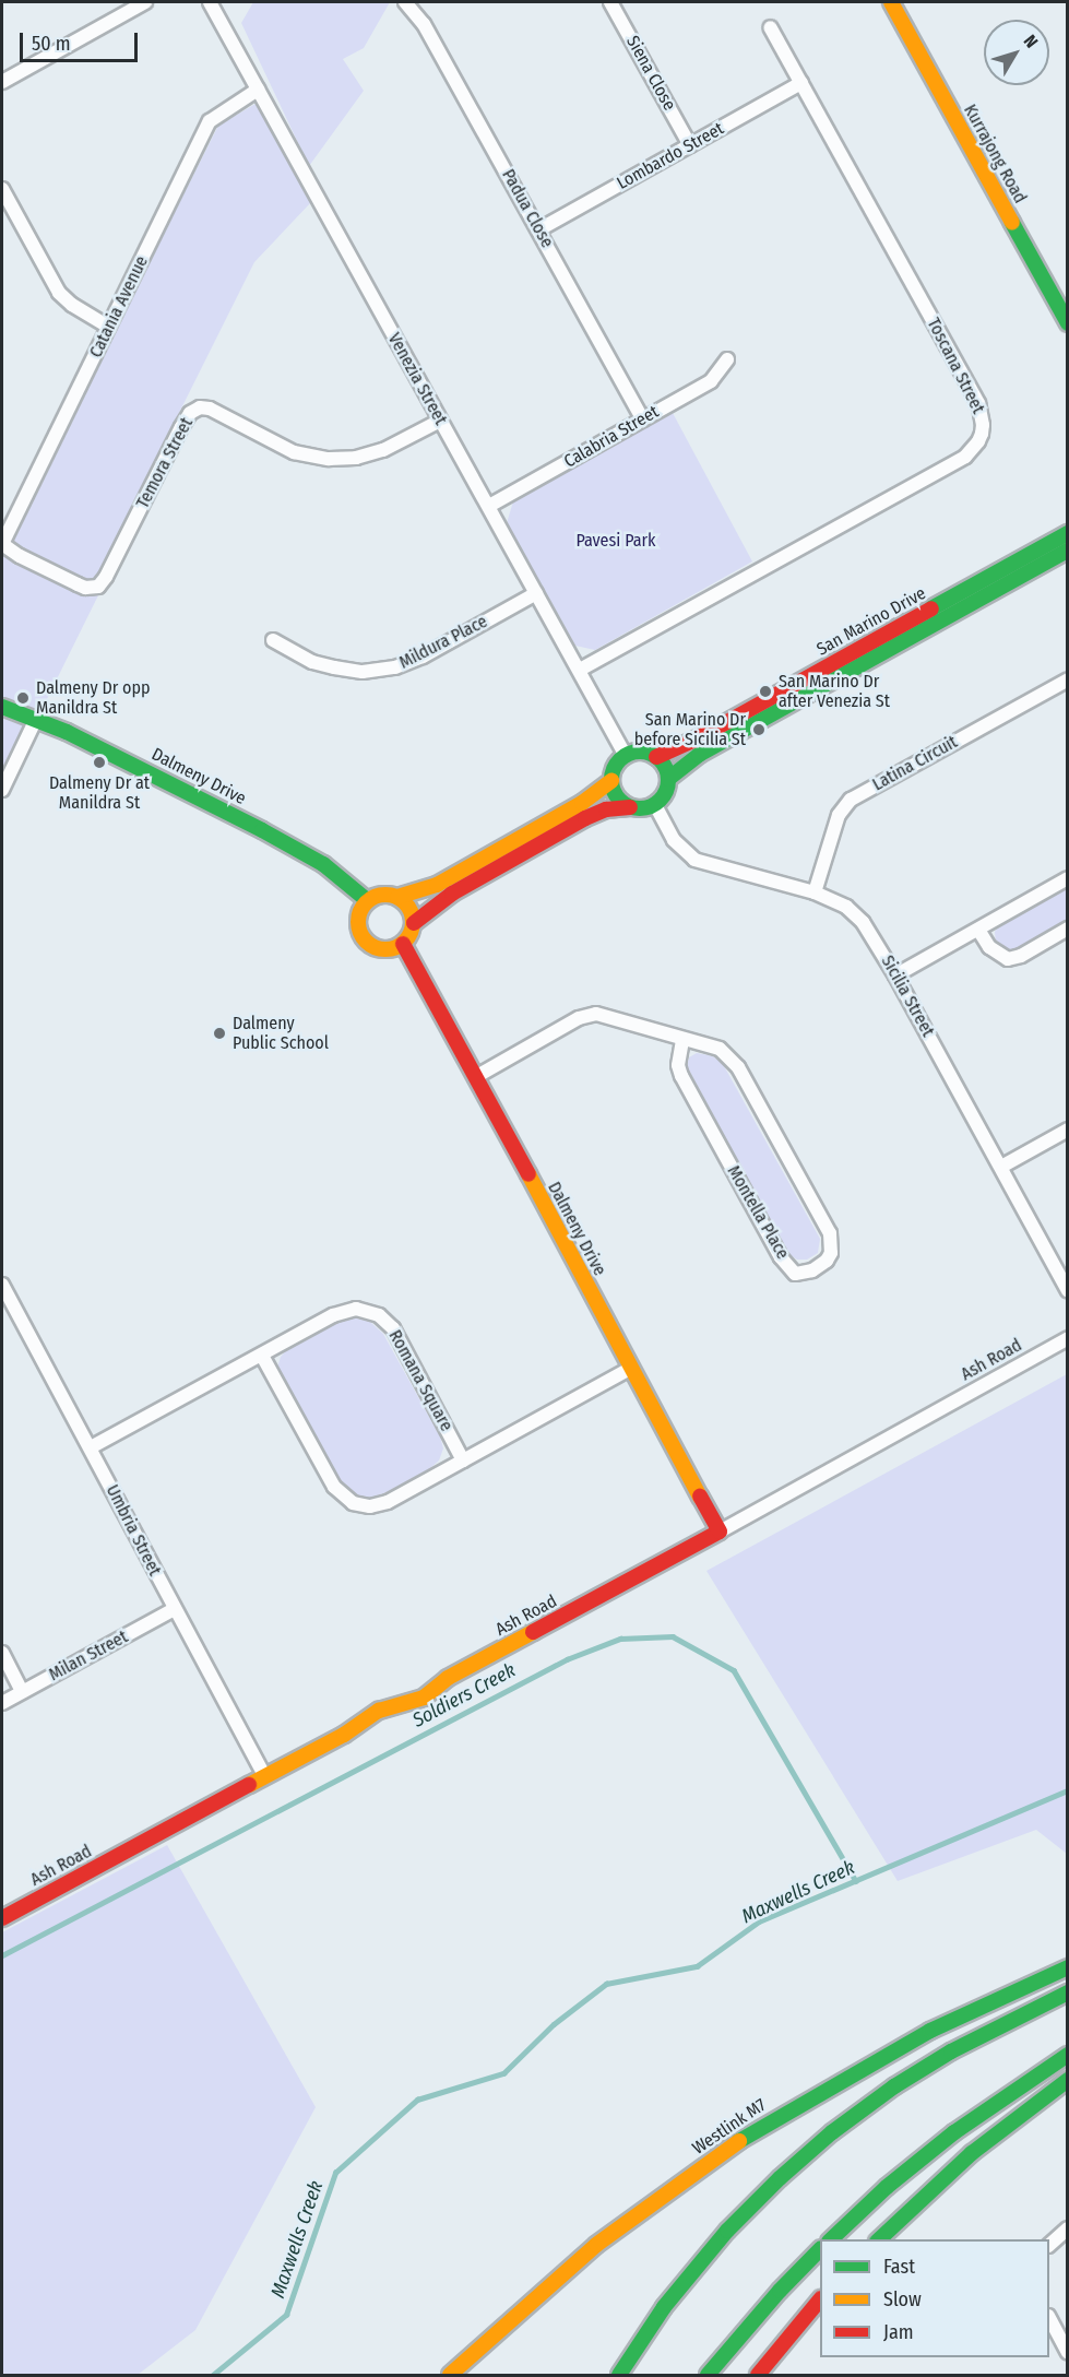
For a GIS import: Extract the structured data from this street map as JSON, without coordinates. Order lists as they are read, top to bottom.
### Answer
{
  "streets": {
    "main road": [
      "Kurrajong Road",
      "San Marino Drive",
      "Dalmeny Drive",
      "Ash Road",
      "Westlink M7"
    ],
    "street": [
      "Siena Close",
      "Lombardo Street",
      "Padua Close",
      "Catania Avenue",
      "Toscana Street",
      "Venezia Street",
      "Calabria Street",
      "Temora Street",
      "Mildura Place",
      "Latina Circuit",
      "Sicilia Street",
      "Montella Place",
      "Romana Square",
      "Umbria Street",
      "Milan Street"
    ]
  },
  "crossings": [
    ["Siena Close", "Lombardo Street"],
    ["Lombardo Street", "Padua Close"],
    ["Lombardo Street", "Toscana Street"],
    ["Padua Close", "Calabria Street"],
    ["Catania Avenue", "Venezia Street"],
    ["Catania Avenue", "Temora Street"],
    ["Toscana Street", "Venezia Street"],
    ["Venezia Street", "Calabria Street"],
    ["Venezia Street", "Temora Street"],
    ["Venezia Street", "San Marino Drive"],
    ["Venezia Street", "Mildura Place"],
    ["Venezia Street", "Sicilia Street"],
    ["San Marino Drive", "Sicilia Street"],
    ["Latina Circuit", "Sicilia Street"],
    ["Dalmeny Drive", "Montella Place"],
    ["Dalmeny Drive", "Ash Road"],
    ["Ash Road", "Umbria Street"],
    ["Romana Square", "Umbria Street"],
    ["Umbria Street", "Milan Street"]
  ],
  "water": ["Soldiers Creek", "Maxwells Creek"],
  "parks": ["Pavesi Park"],
  "places": [
    "San Marino Dr after Venezia St",
    "Dalmeny Dr opp Manildra St",
    "San Marino Dr before Sicilia St",
    "Dalmeny Dr at Manildra St",
    "Dalmeny Public School"
  ],
  "legend": ["Fast", "Slow", "Jam"],
  "scale_bar": "50 m",
  "north": "top right"
}
